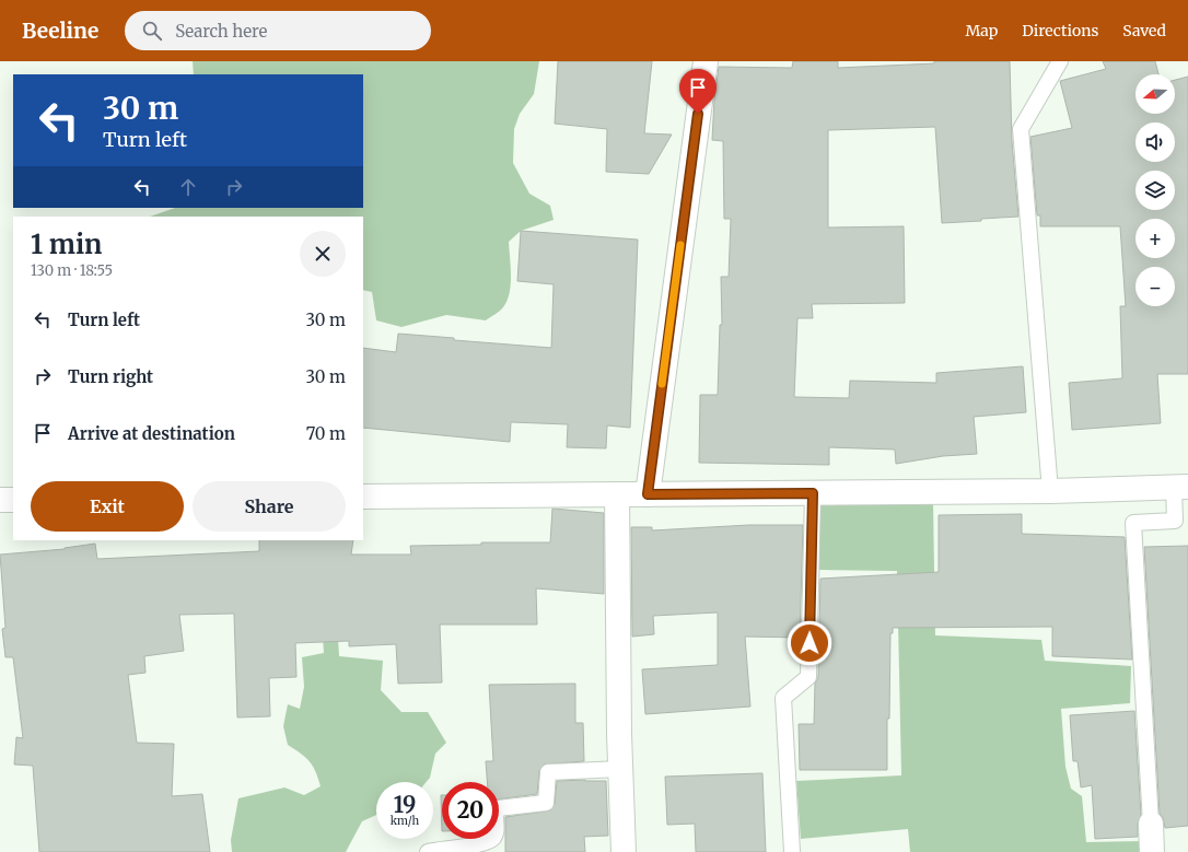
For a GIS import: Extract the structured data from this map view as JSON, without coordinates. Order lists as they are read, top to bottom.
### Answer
{
  "north": "left",
  "page": {
    "header": "Beeline",
    "search": "Search here",
    "nav": ["Map", "Directions", "Saved"],
    "map_buttons": ["+", "−"],
    "turn": ["30 m", "Turn left"],
    "heading": ["1 min", "130 m · 18:55"],
    "list": [
      {
        "name": "Turn left",
        "value": "30 m"
      },
      {
        "name": "Turn right",
        "value": "30 m"
      },
      {
        "name": "Arrive at destination",
        "value": "70 m"
      }
    ],
    "buttons": ["Exit", "Share"],
    "speed": "19 km/h",
    "limit": "20"
  }
}
